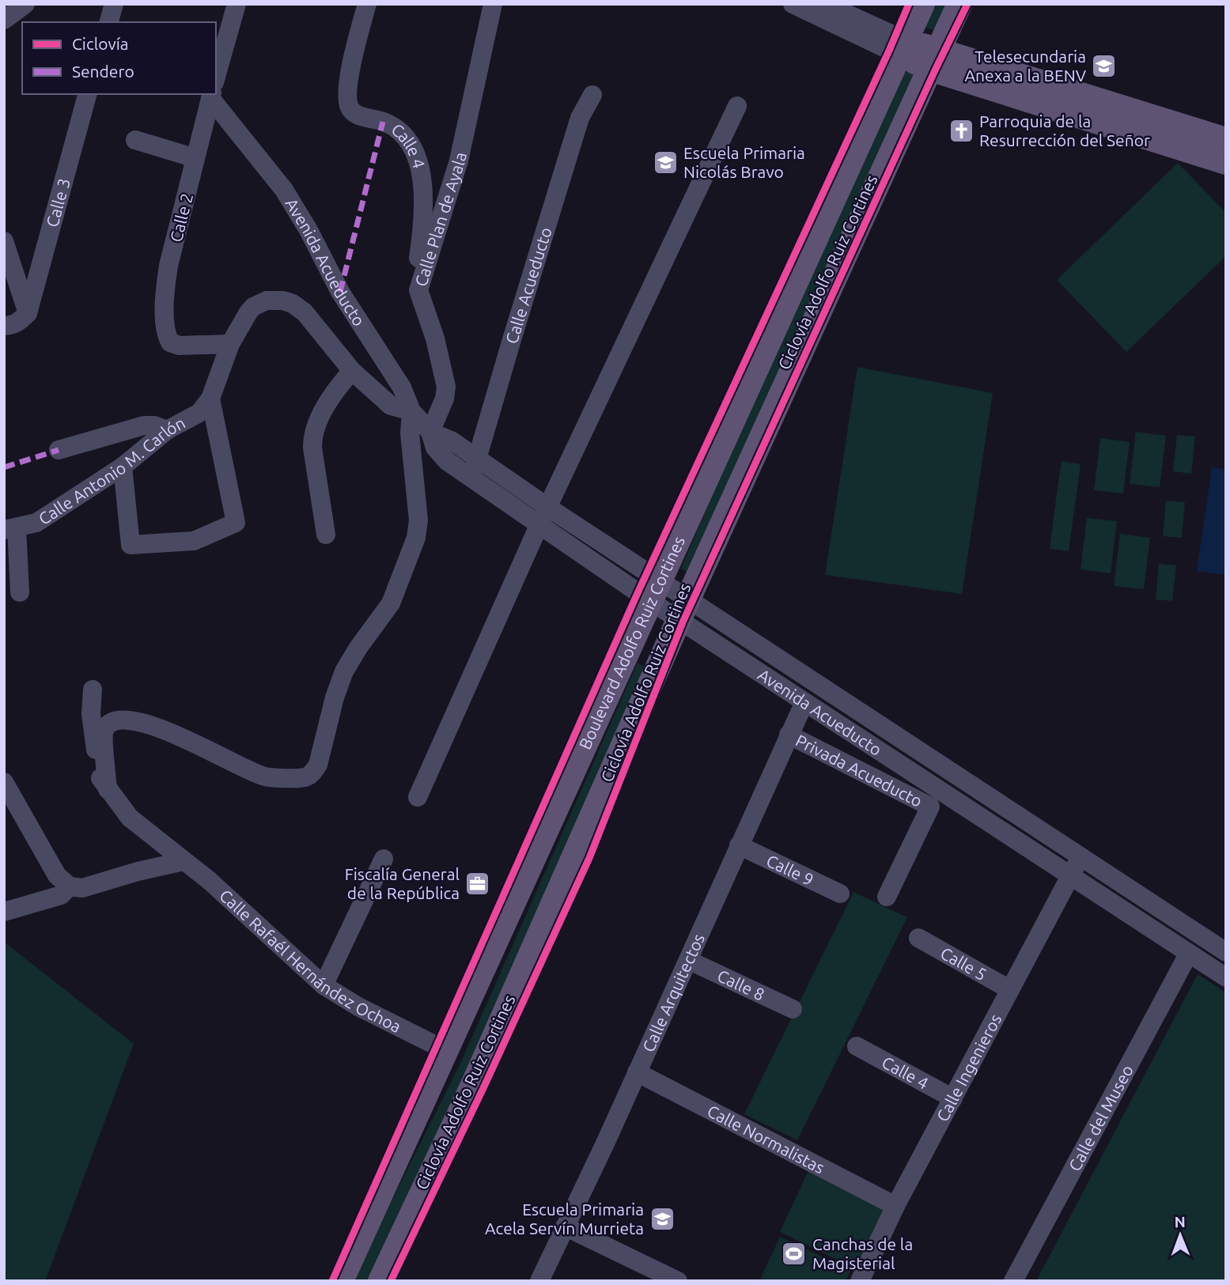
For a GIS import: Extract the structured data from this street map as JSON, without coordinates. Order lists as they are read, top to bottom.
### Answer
{
  "streets": {
    "main road": ["Boulevard Adolfo Ruiz Cortines"],
    "street": [
      "Calle 4",
      "Calle 3",
      "Calle 2",
      "Calle Plan de Ayala",
      "Avenida Acueducto",
      "Calle Acueducto",
      "Calle Antonio M. Carlón",
      "Privada Acueducto",
      "Calle 9",
      "Calle Rafaél Hernández Ochoa",
      "Calle 5",
      "Calle 8",
      "Calle Arquitectos",
      "Calle Ingenieros",
      "Calle del Museo",
      "Calle Normalistas"
    ],
    "cycle path": ["Ciclovía Adolfo Ruiz Cortines"]
  },
  "crossings": [
    ["Calle 4", "Calle Plan de Ayala"],
    ["Calle 4", "Calle Ingenieros"],
    ["Calle 2", "Calle Antonio M. Carlón"],
    ["Calle Plan de Ayala", "Avenida Acueducto"],
    ["Avenida Acueducto", "Calle Acueducto"],
    ["Avenida Acueducto", "Calle Antonio M. Carlón"],
    ["Avenida Acueducto", "Boulevard Adolfo Ruiz Cortines"],
    ["Avenida Acueducto", "Calle Arquitectos"],
    ["Avenida Acueducto", "Calle Ingenieros"],
    ["Avenida Acueducto", "Calle del Museo"],
    ["Boulevard Adolfo Ruiz Cortines", "Calle Rafaél Hernández Ochoa"],
    ["Privada Acueducto", "Calle Arquitectos"],
    ["Calle 9", "Calle Arquitectos"],
    ["Calle 5", "Calle Ingenieros"],
    ["Calle 8", "Calle Arquitectos"],
    ["Calle Arquitectos", "Calle Normalistas"],
    ["Calle Ingenieros", "Calle Normalistas"]
  ],
  "places": {
    "school or university": ["Telesecundaria Anexa a la BENV", "Escuela Primaria Nicolás Bravo", "Escuela Primaria Acela Servín Murrieta"],
    "church": ["Parroquia de la Resurrección del Señor"],
    "office": ["Fiscalía General de la República"],
    "sports": ["Canchas de la Magisterial"]
  },
  "legend": ["Ciclovía", "Sendero"],
  "north": "top"
}
